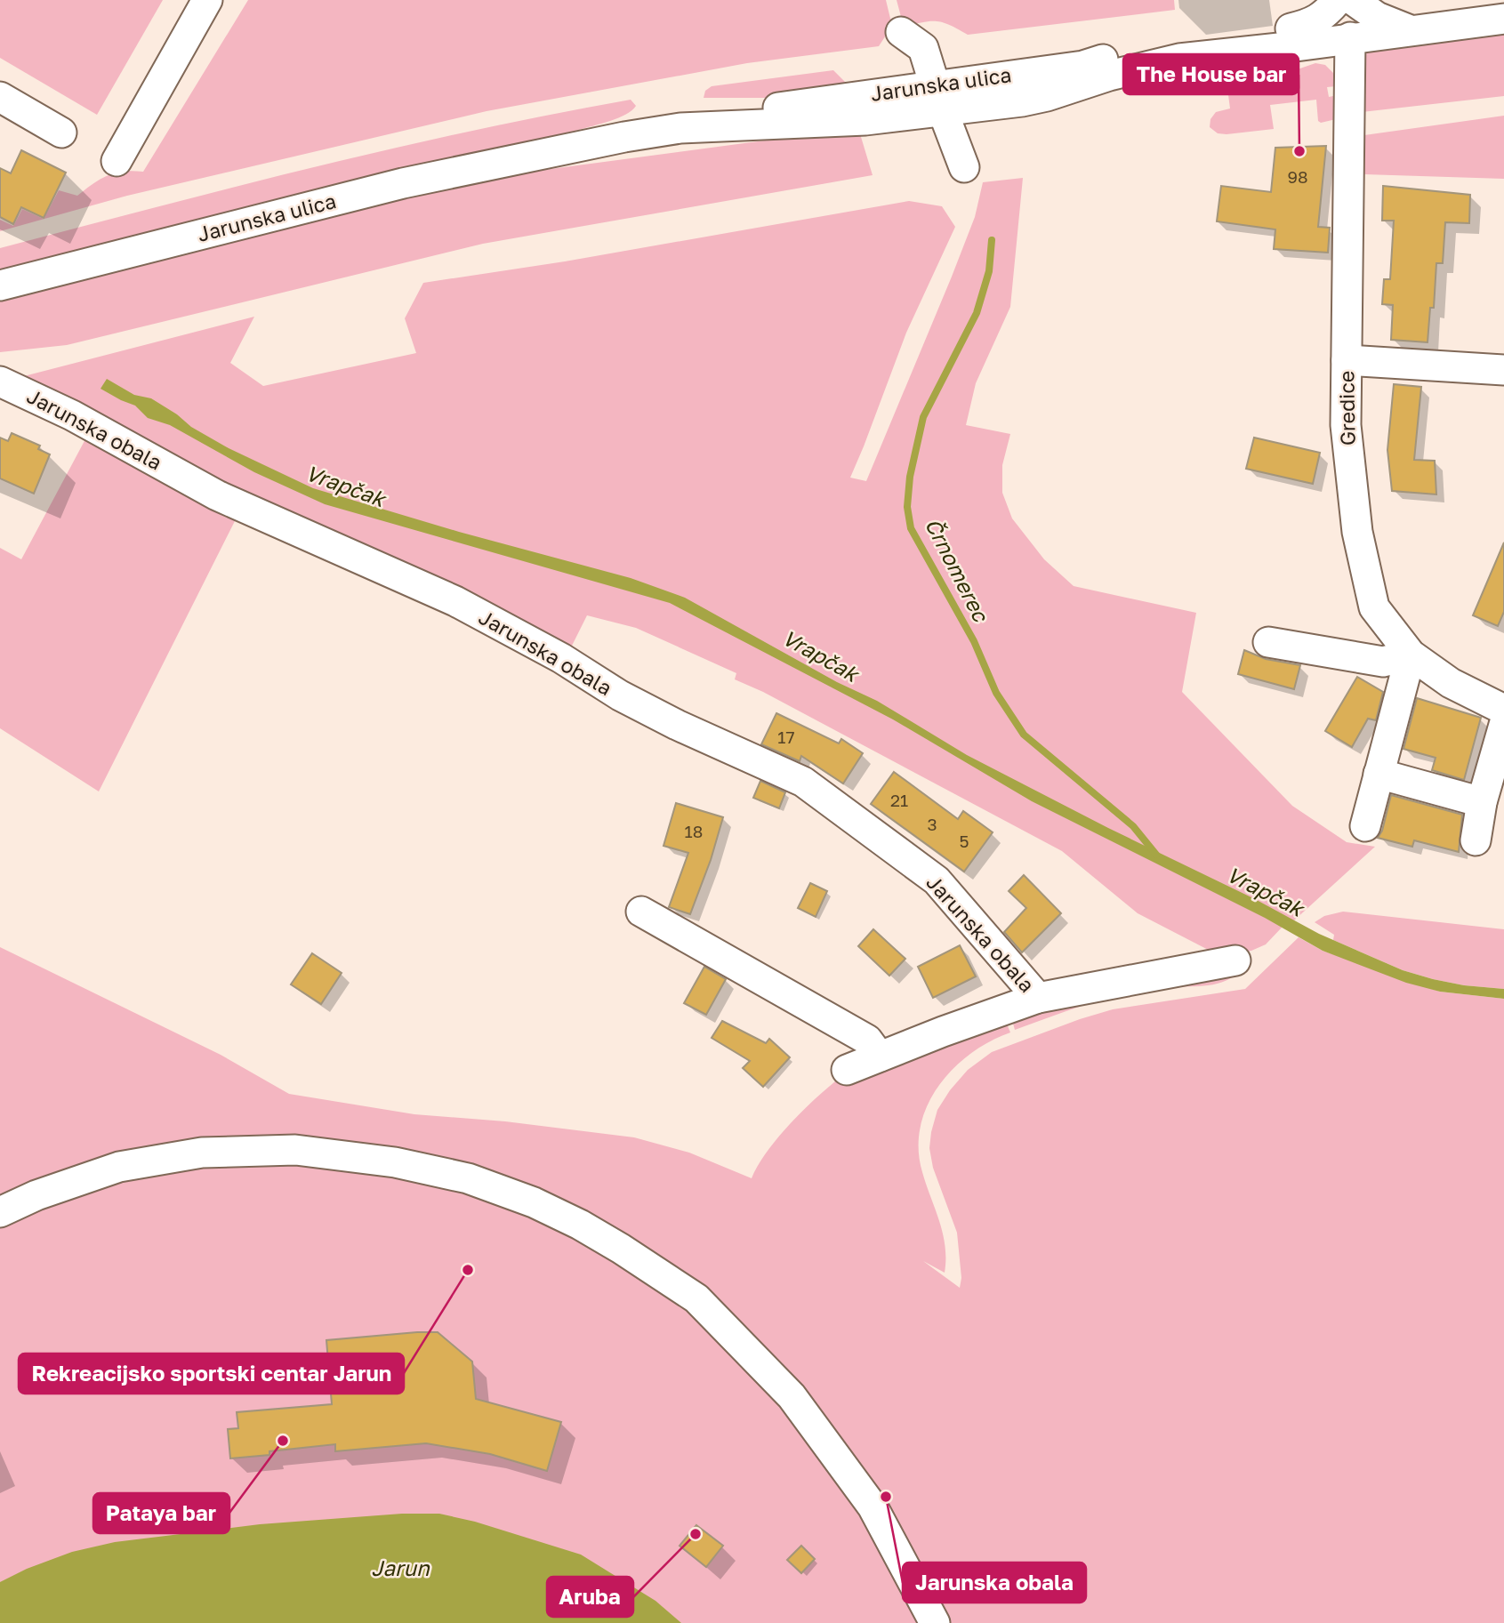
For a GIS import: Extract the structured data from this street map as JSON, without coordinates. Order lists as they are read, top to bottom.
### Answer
{
  "streets": {
    "street": ["Jarunska ulica", "Gredice", "Jarunska obala"]
  },
  "crossings": [
    ["Jarunska ulica", "Gredice"]
  ],
  "water": ["Vrapčak", "Črnomerec", "Jarun"],
  "places": [
    "The House bar",
    "Rekreacijsko sportski centar Jarun",
    "Pataya bar",
    "Jarunska obala",
    "Aruba"
  ],
  "house_numbers": [
    "98",
    "17",
    "21",
    "3",
    "18",
    "5"
  ]
}
